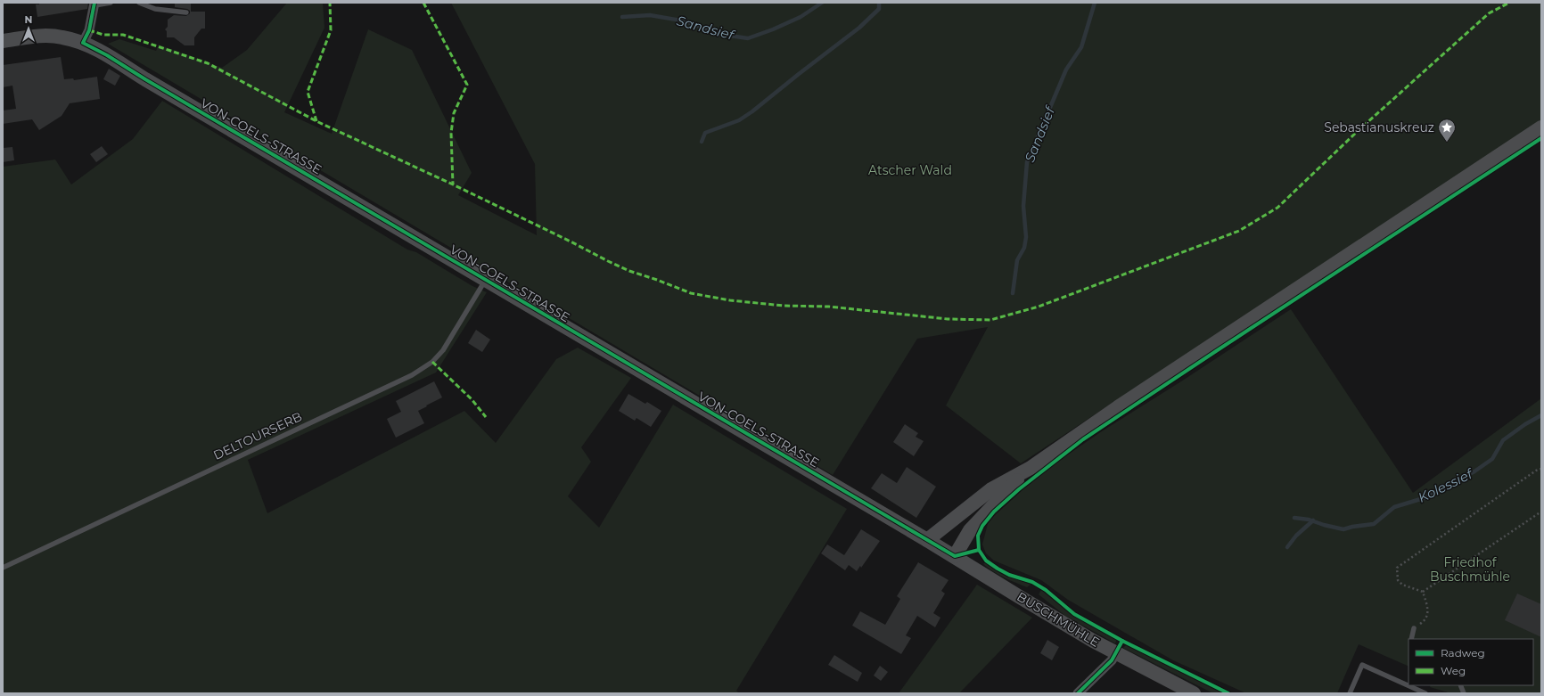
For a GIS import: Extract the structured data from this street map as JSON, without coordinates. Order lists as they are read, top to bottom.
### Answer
{
  "streets": {
    "main road": ["VON-COELS-STRASSE", "BUSCHMÜHLE"],
    "lane": ["DELTOURSERB"]
  },
  "crossings": [
    ["VON-COELS-STRASSE", "DELTOURSERB"],
    ["VON-COELS-STRASSE", "BUSCHMÜHLE"]
  ],
  "water": ["Sandsief", "Kolessief"],
  "parks": ["Atscher Wald", "Friedhof Buschmühle"],
  "places": {
    "place": ["Sebastianuskreuz"]
  },
  "legend": ["Radweg", "Weg"],
  "north": "top"
}
